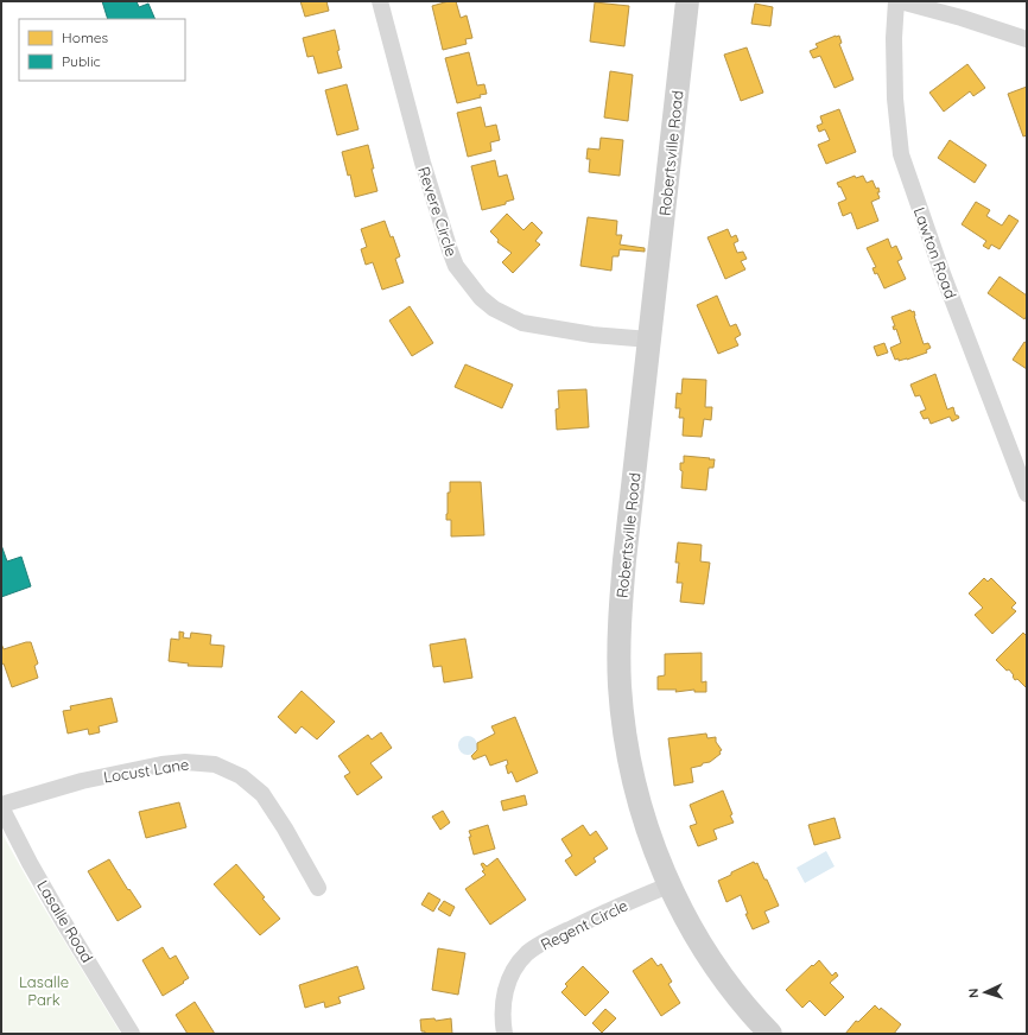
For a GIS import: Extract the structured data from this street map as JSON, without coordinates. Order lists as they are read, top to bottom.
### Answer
{
  "streets": {
    "street": [
      "Robertsville Road",
      "Revere Circle",
      "Lawton Road",
      "Locust Lane",
      "Lasalle Road",
      "Regent Circle"
    ]
  },
  "crossings": [
    ["Robertsville Road", "Revere Circle"],
    ["Robertsville Road", "Regent Circle"],
    ["Locust Lane", "Lasalle Road"]
  ],
  "parks": ["Lasalle Park"],
  "legend": ["Homes", "Public"],
  "north": "left"
}
